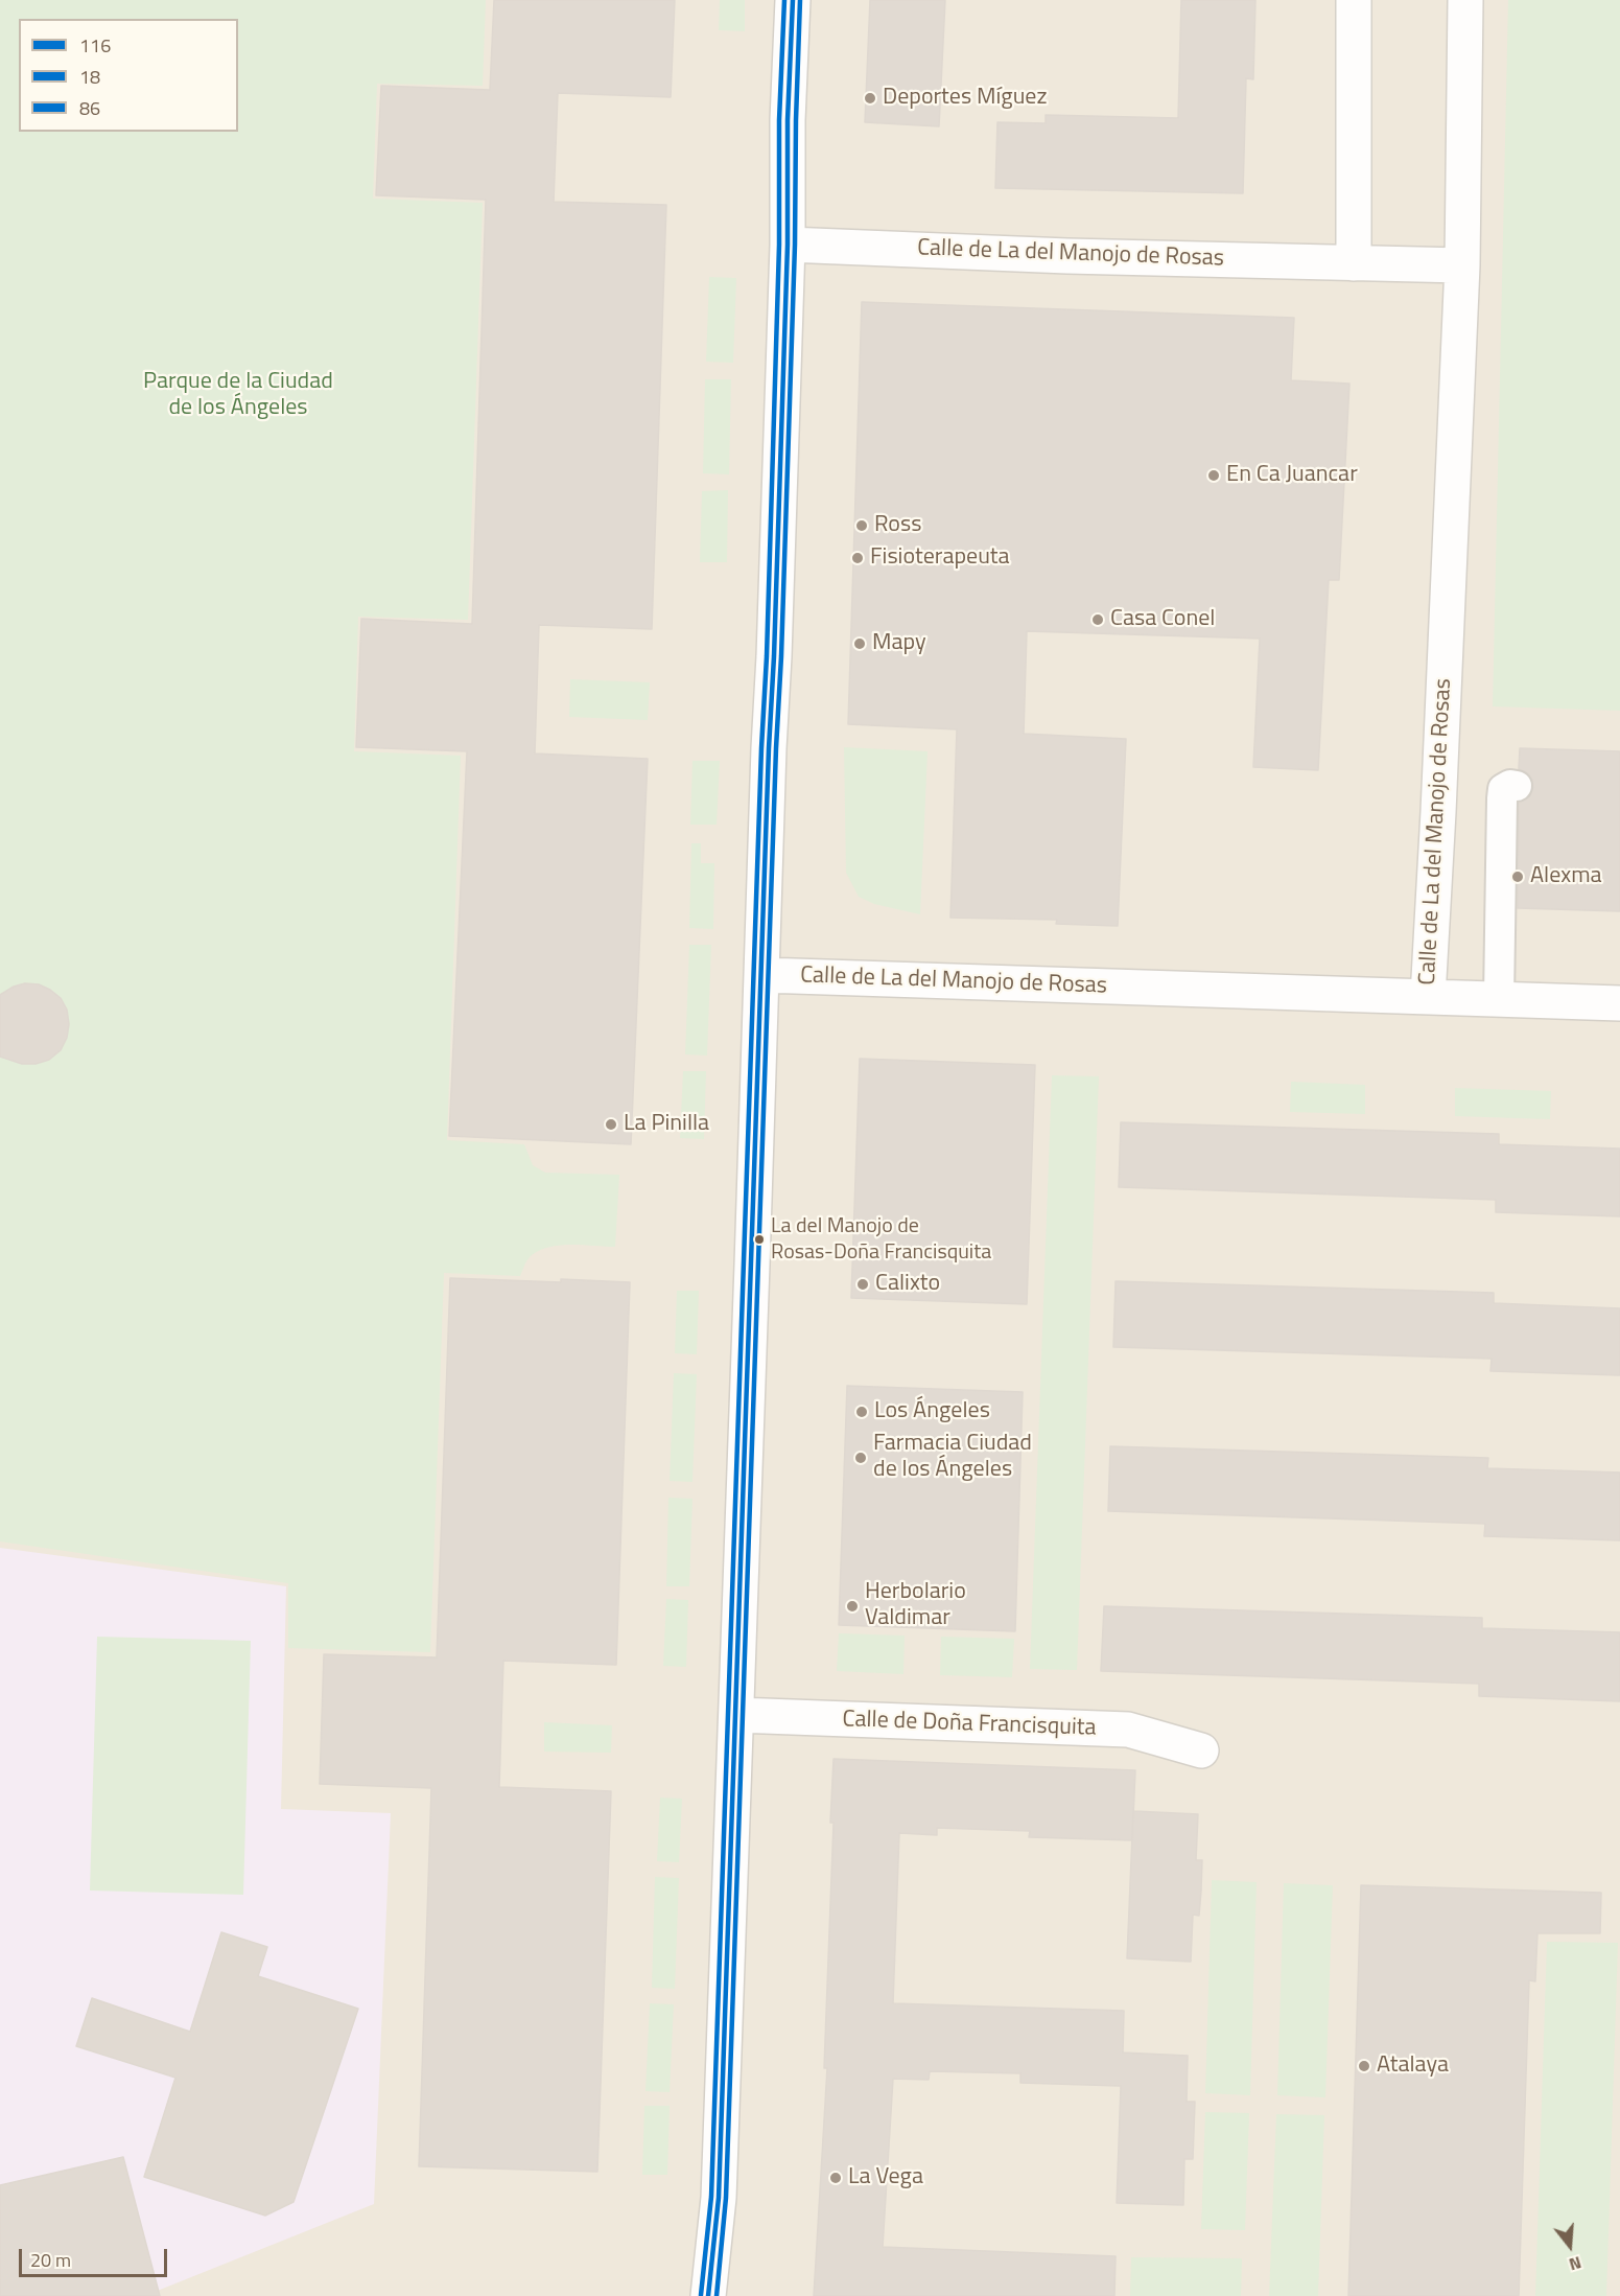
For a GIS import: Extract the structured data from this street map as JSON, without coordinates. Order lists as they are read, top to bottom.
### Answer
{
  "streets": {
    "street": ["Calle de La del Manojo de Rosas", "Calle de Doña Francisquita"]
  },
  "parks": ["Parque de la Ciudad de los Ángeles"],
  "places": [
    "Deportes Míguez",
    "En Ca Juancar",
    "Ross",
    "Fisioterapeuta",
    "Casa Conel",
    "Mapy",
    "Alexma",
    "La Pinilla",
    "La del Manojo de Rosas-Doña Francisquita",
    "Calixto",
    "Los Ángeles",
    "Farmacia Ciudad de los Ángeles",
    "Herbolario Valdimar",
    "Atalaya",
    "La Vega"
  ],
  "lines": ["transit line 116", "transit line 18", "transit line 86"],
  "legend": ["116", "18", "86"],
  "scale_bar": "20 m",
  "north": "bottom"
}
